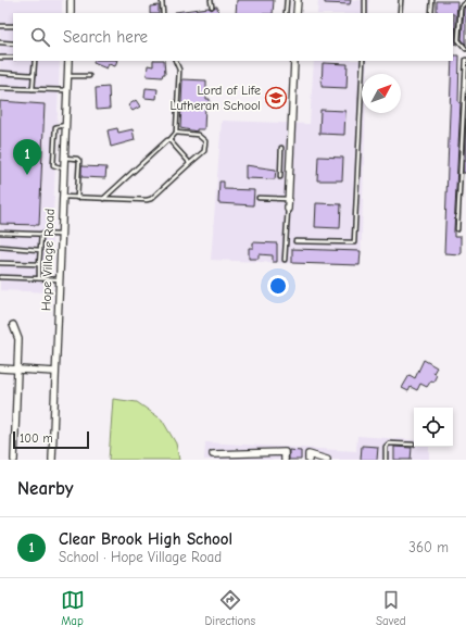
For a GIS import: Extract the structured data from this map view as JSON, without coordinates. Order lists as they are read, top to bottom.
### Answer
{
  "streets": {
    "street": ["Hope Village Road"]
  },
  "places": {
    "school or university": ["Lord of Life Lutheran School"]
  },
  "scale_bar": "100 m",
  "north": "top right",
  "page": {
    "search": "Search here",
    "pins": "1",
    "scale": "100 m",
    "heading": "Nearby",
    "list": [
      {
        "mark": "1",
        "name": "Clear Brook High School",
        "note": "School · Hope Village Road",
        "value": "360 m"
      }
    ],
    "nav": ["Map", "Directions", "Saved"]
  }
}
